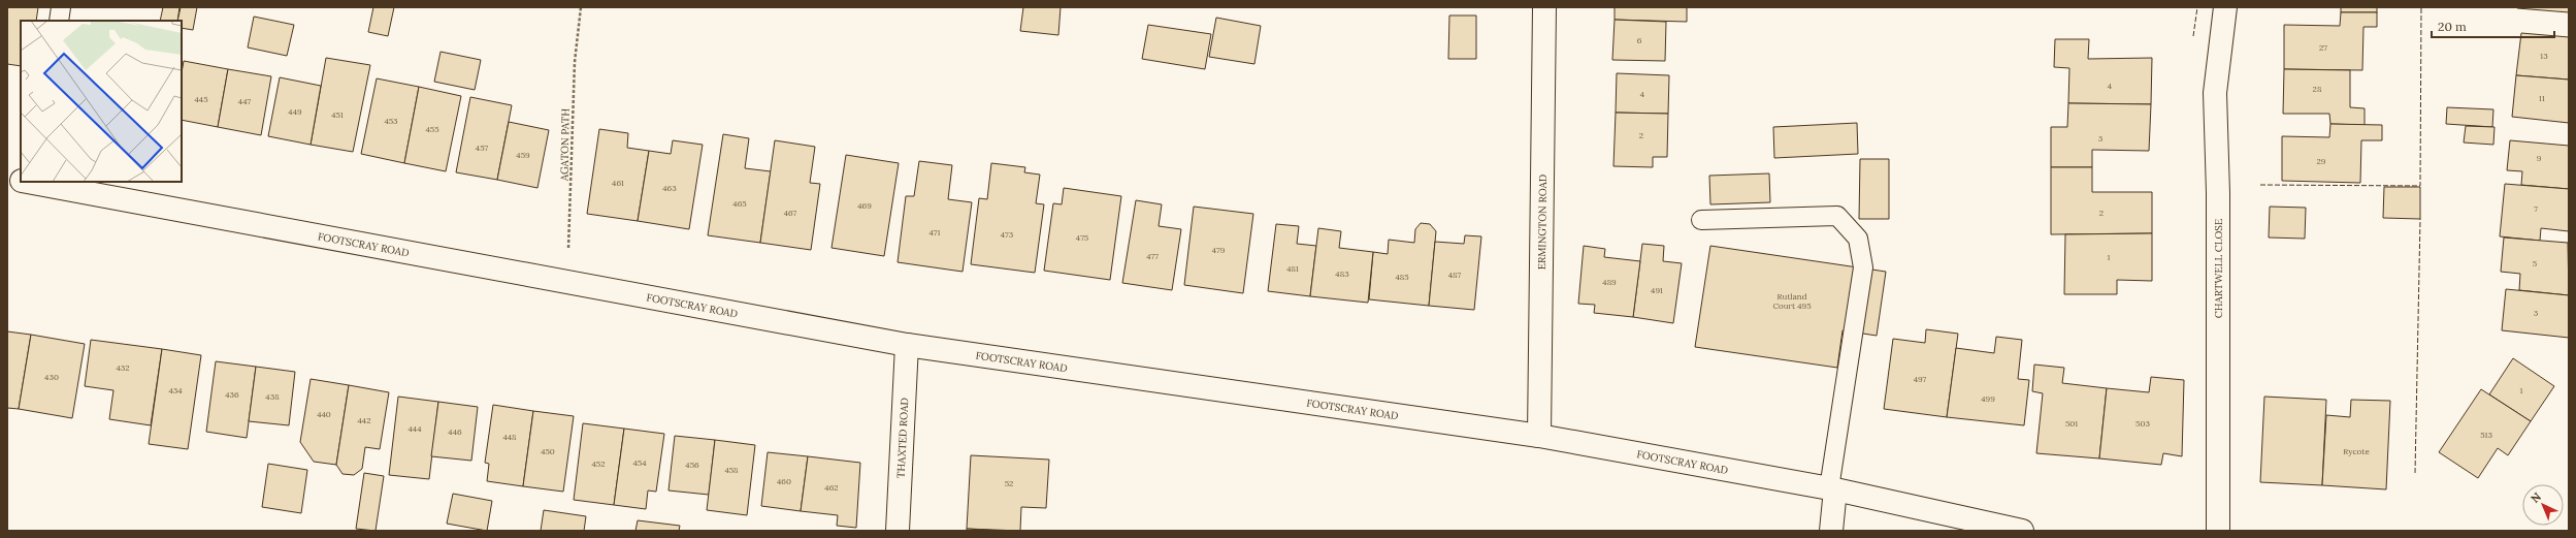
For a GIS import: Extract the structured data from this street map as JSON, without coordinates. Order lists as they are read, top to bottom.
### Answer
{
  "streets": {
    "main road": [
      "ERMINGTON ROAD",
      "FOOTSCRAY ROAD",
      "CHARTWELL CLOSE",
      "THAXTED ROAD"
    ],
    "path": ["AGATON PATH"]
  },
  "crossings": [
    ["AGATON PATH", "FOOTSCRAY ROAD"],
    ["ERMINGTON ROAD", "FOOTSCRAY ROAD"],
    ["FOOTSCRAY ROAD", "THAXTED ROAD"]
  ],
  "house_numbers": [
    "6",
    "27",
    "13",
    "4",
    "28",
    "4",
    "11",
    "445",
    "447",
    "449",
    "451",
    "453",
    "455",
    "2",
    "3",
    "457",
    "459",
    "9",
    "29",
    "461",
    "463",
    "465",
    "469",
    "7",
    "467",
    "2",
    "471",
    "473",
    "475",
    "479",
    "477",
    "1",
    "5",
    "481",
    "483",
    "487",
    "485",
    "489",
    "491",
    "Rutland Court 495",
    "3",
    "432",
    "430",
    "497",
    "434",
    "1",
    "436",
    "438",
    "499",
    "440",
    "442",
    "501",
    "503",
    "444",
    "446",
    "513",
    "448",
    "450",
    "Rycote",
    "454",
    "452",
    "456",
    "458",
    "460",
    "52",
    "462"
  ],
  "scale_bar": "20 m",
  "north": "top left"
}
